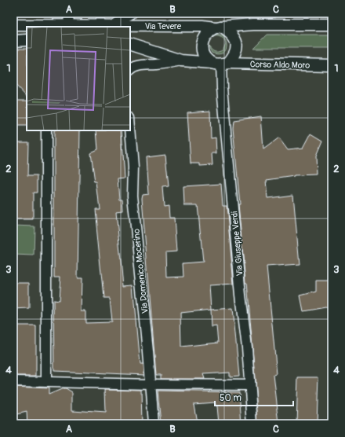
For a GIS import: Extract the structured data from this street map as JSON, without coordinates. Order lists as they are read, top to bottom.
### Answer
{
  "streets": {
    "street": [
      "Via Tevere",
      "Corso Aldo Moro",
      "Via Giuseppe Verdi",
      "Via Domenico Mocerino"
    ]
  },
  "crossings": [
    ["Via Tevere", "Corso Aldo Moro"],
    ["Via Tevere", "Via Giuseppe Verdi"],
    ["Corso Aldo Moro", "Via Giuseppe Verdi"]
  ],
  "scale_bar": "50 m",
  "grid": {
    "columns": ["A", "B", "C"],
    "rows": [
      "1",
      "2",
      "3",
      "4"
    ]
  }
}
